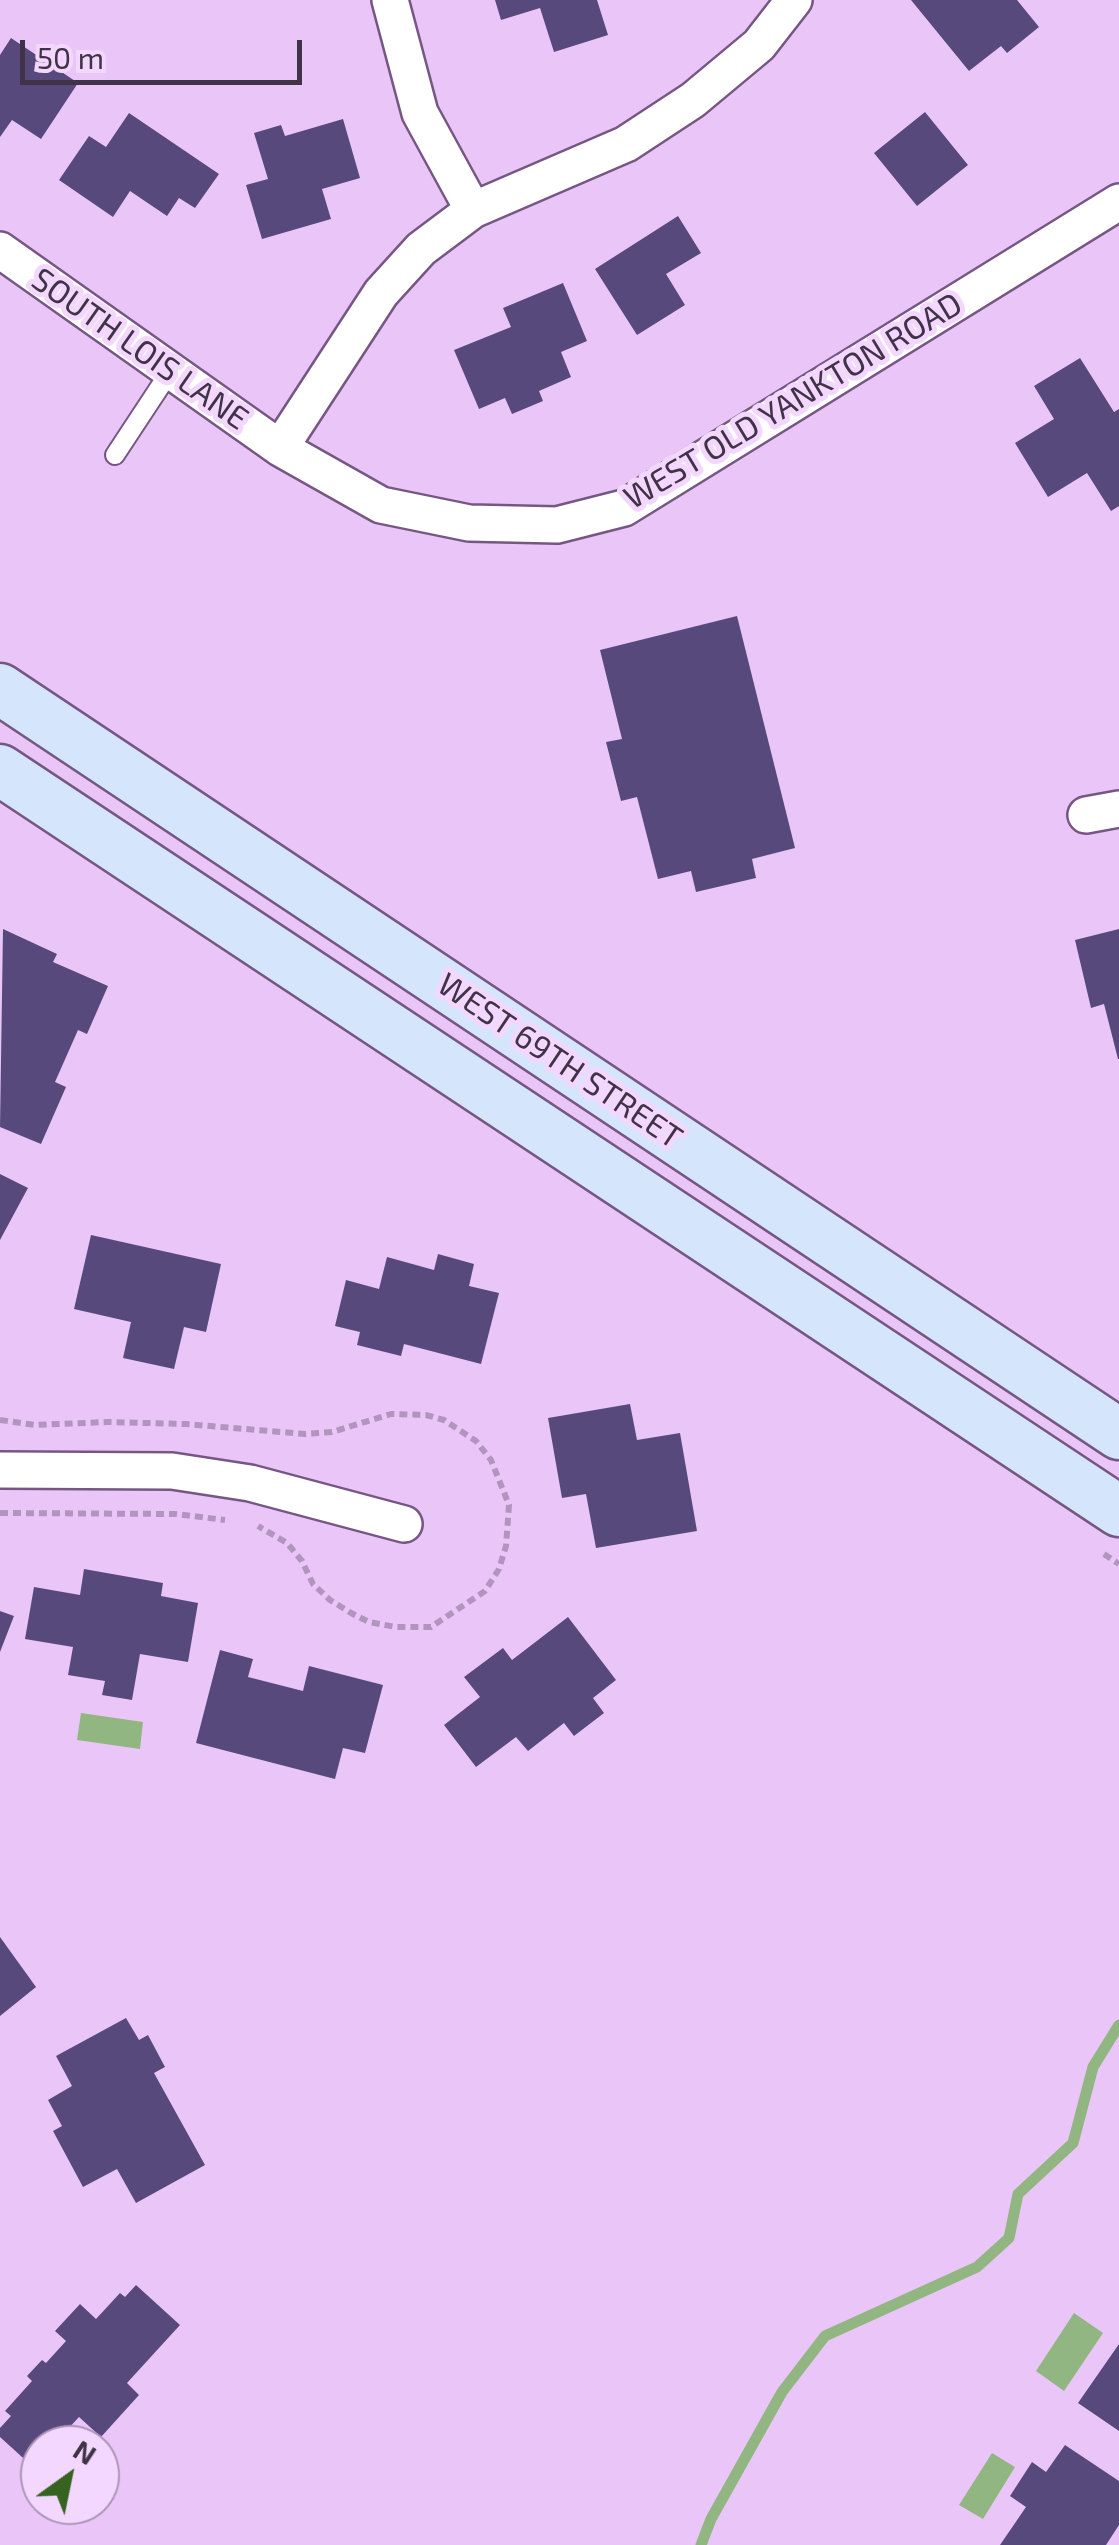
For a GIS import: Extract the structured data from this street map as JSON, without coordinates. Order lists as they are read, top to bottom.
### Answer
{
  "streets": {
    "main road": ["WEST 69TH STREET"],
    "street": ["SOUTH LOIS LANE", "WEST OLD YANKTON ROAD"]
  },
  "crossings": [
    ["SOUTH LOIS LANE", "WEST OLD YANKTON ROAD"]
  ],
  "scale_bar": "50 m",
  "north": "top right"
}
